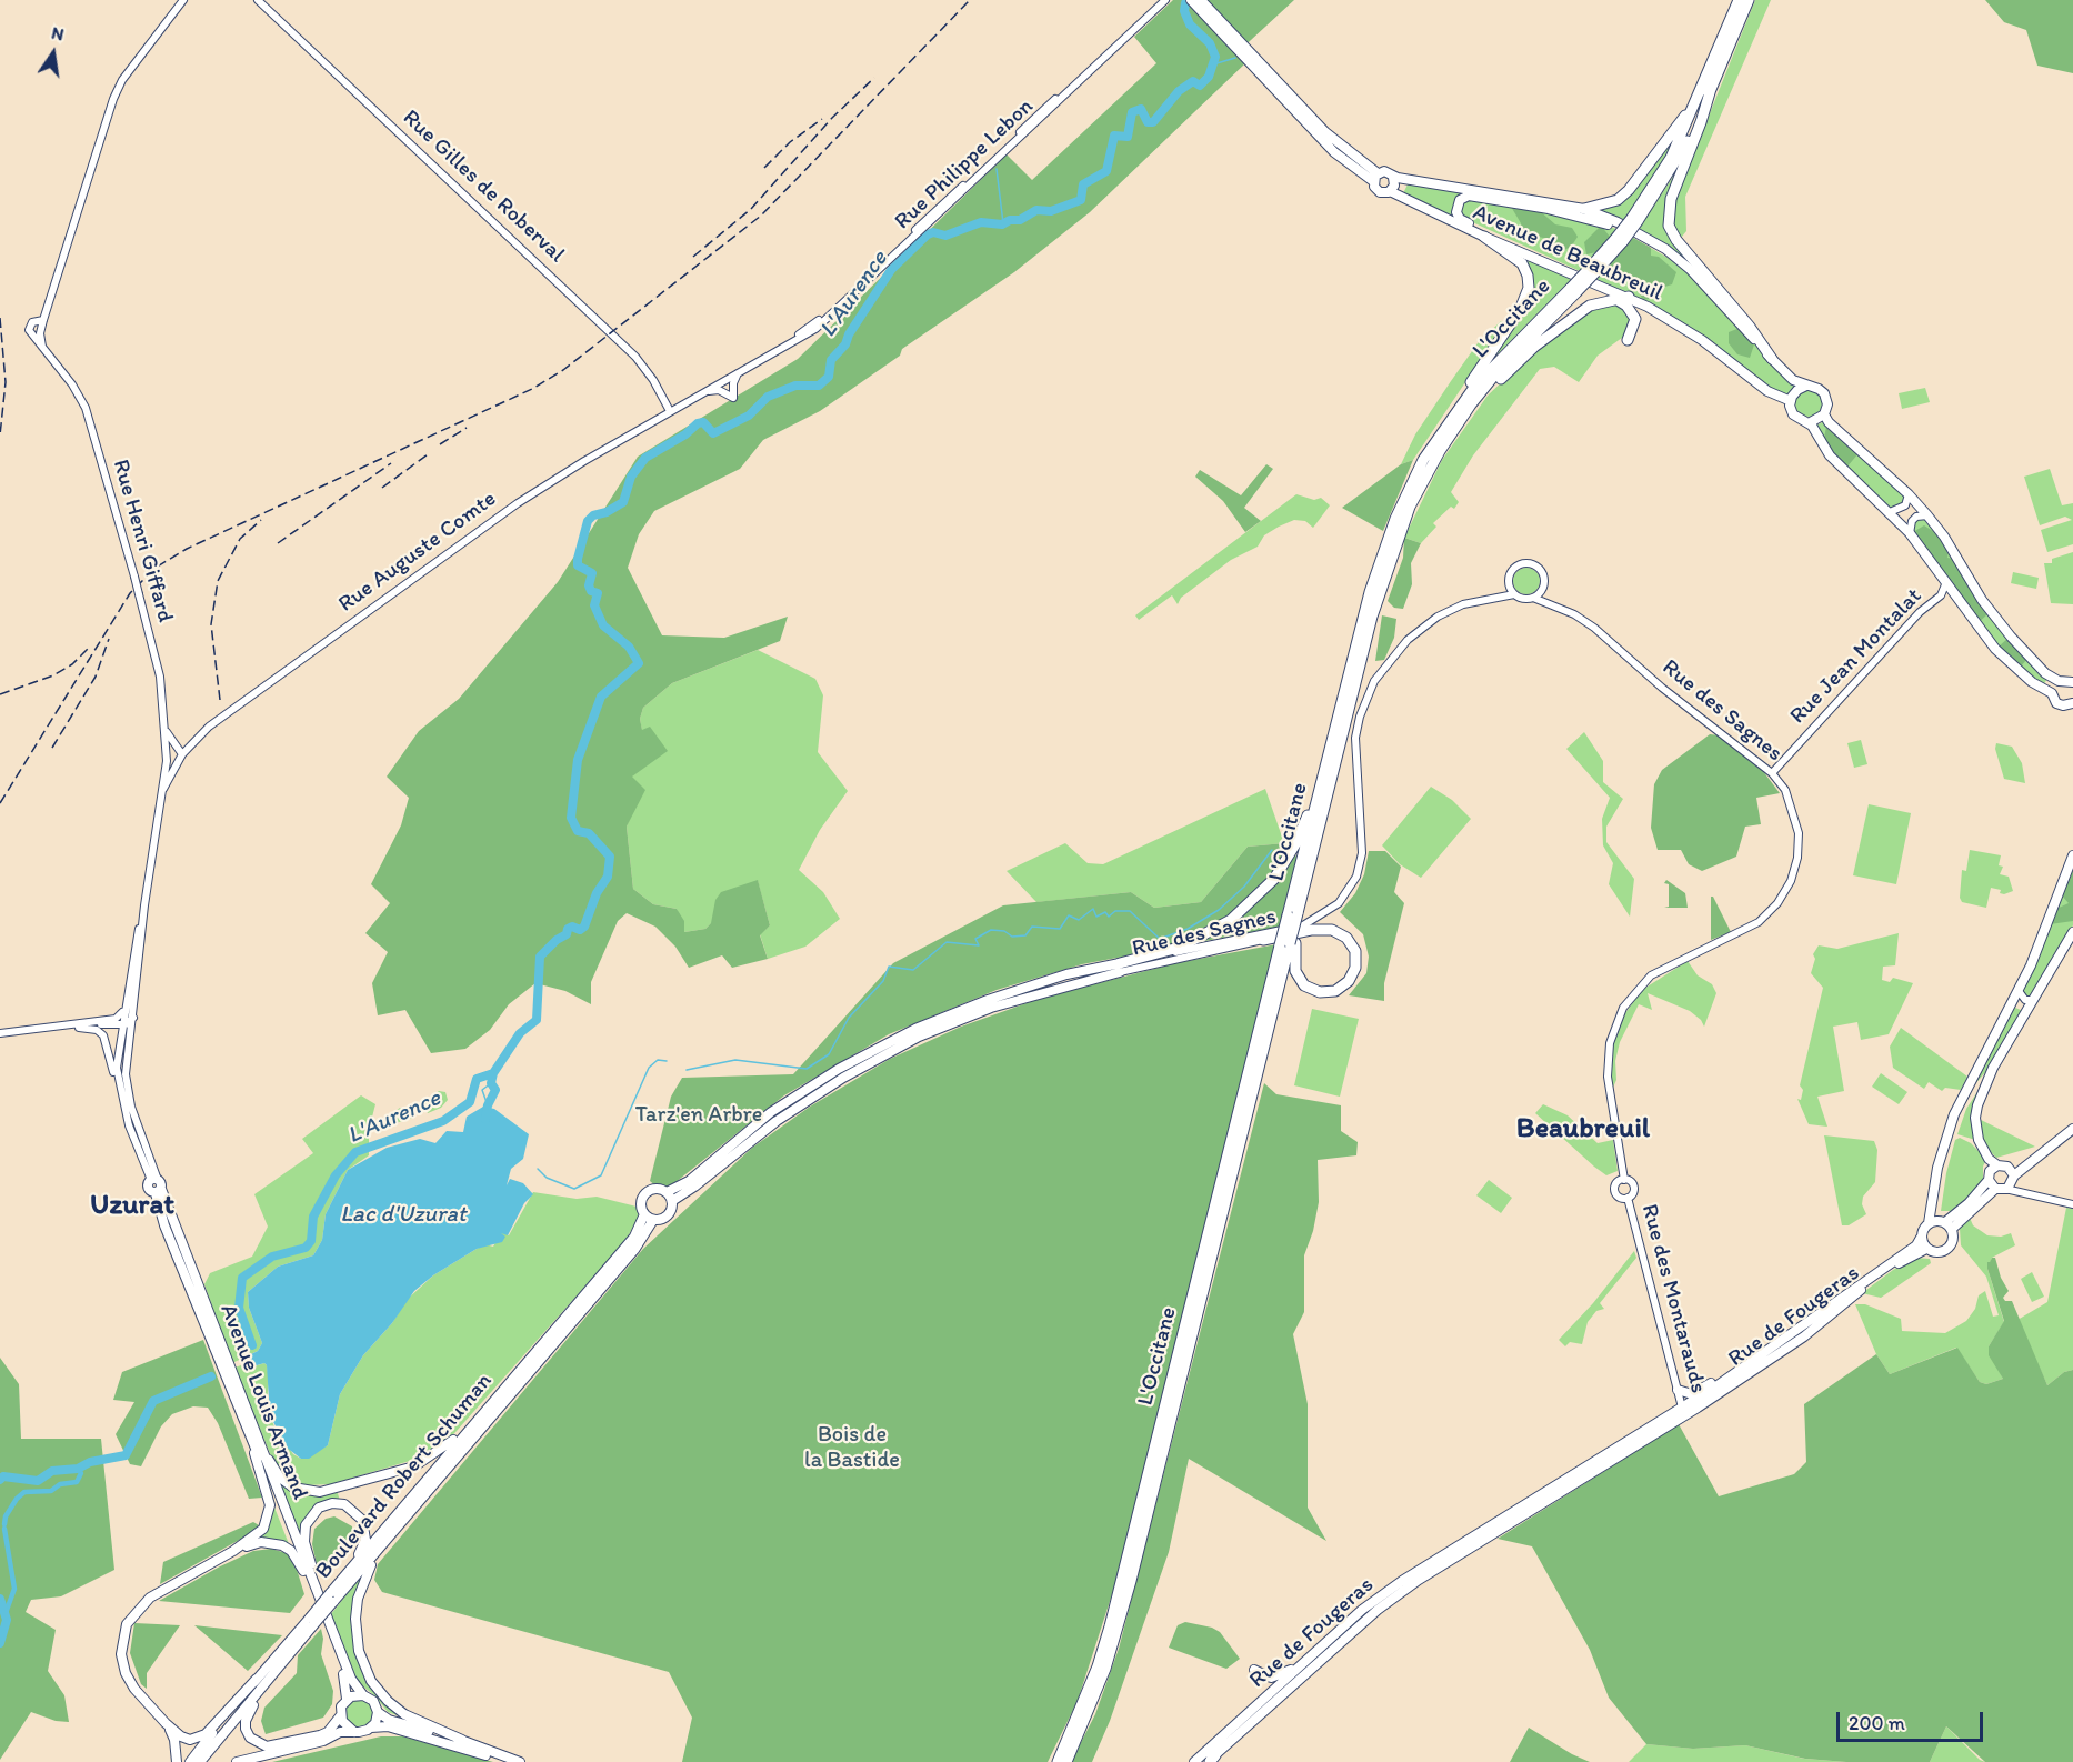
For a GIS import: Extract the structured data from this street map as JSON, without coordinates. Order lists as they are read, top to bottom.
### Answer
{
  "streets": {
    "highway": ["L'Occitane"],
    "main road": [
      "Avenue de Beaubreuil",
      "Rue de Fougeras",
      "Avenue Louis Armand",
      "Boulevard Robert Schuman"
    ],
    "street": [
      "Rue Philippe Lebon",
      "Rue Gilles de Roberval",
      "Rue Henri Giffard",
      "Rue Auguste Comte",
      "Rue Jean Montalat",
      "Rue des Sagnes",
      "Rue des Montarauds"
    ]
  },
  "crossings": [
    ["Rue Philippe Lebon", "Rue Gilles de Roberval"],
    ["Rue Philippe Lebon", "Rue Auguste Comte"],
    ["Rue Gilles de Roberval", "Rue Auguste Comte"],
    ["Avenue de Beaubreuil", "L'Occitane"],
    ["Avenue de Beaubreuil", "Rue Jean Montalat"],
    ["Rue Jean Montalat", "Rue des Sagnes"],
    ["Rue des Sagnes", "Rue des Montarauds"],
    ["Rue des Montarauds", "Rue de Fougeras"]
  ],
  "districts": ["Beaubreuil", "Uzurat"],
  "water": ["L'Aurence", "Lac d'Uzurat"],
  "parks": ["Tarz'en Arbre", "Bois de la Bastide"],
  "scale_bar": "200 m",
  "north": "top"
}
